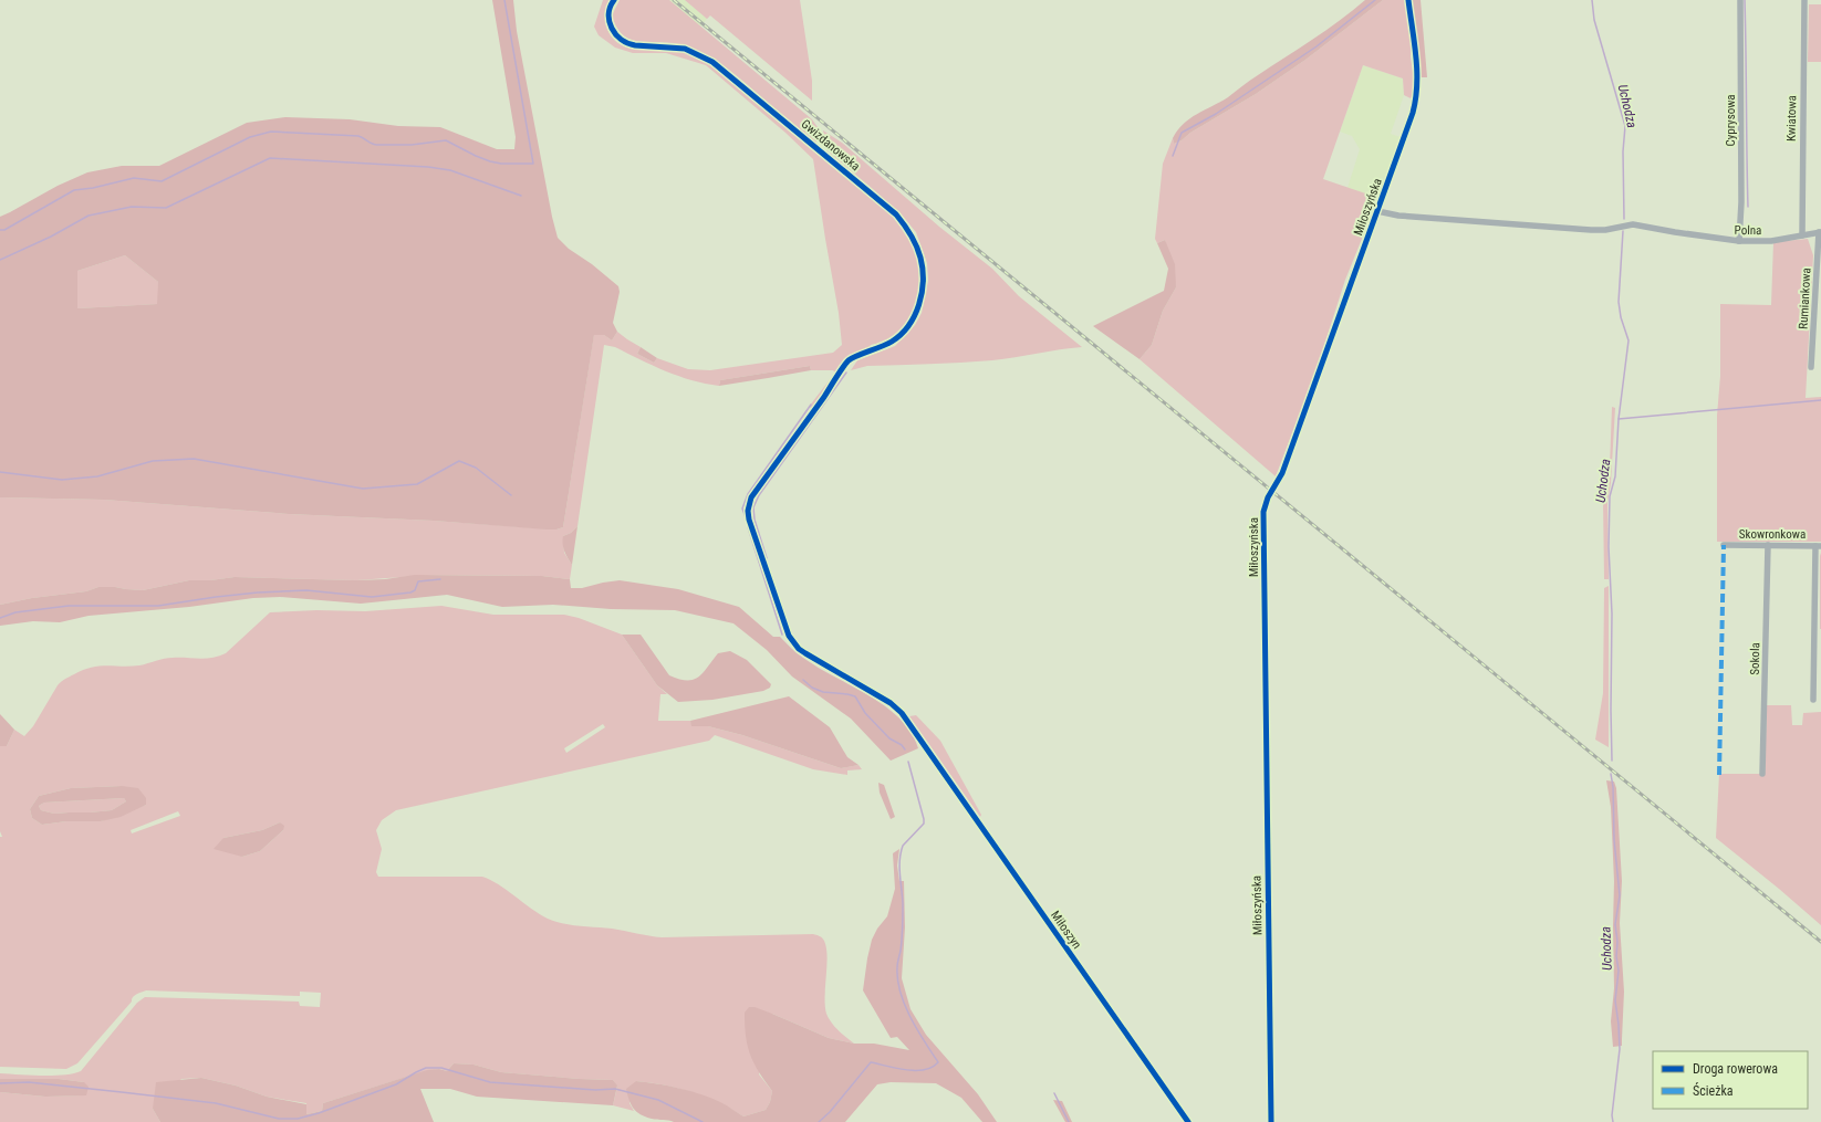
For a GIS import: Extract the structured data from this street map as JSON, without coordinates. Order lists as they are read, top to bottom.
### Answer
{
  "streets": {
    "street": [
      "Kwiatowa",
      "Cyprysowa",
      "Gwizdanowska",
      "Miłoszyńska",
      "Polna",
      "Rumiankowa",
      "Skowronkowa",
      "Sokola",
      "Miłoszyn"
    ]
  },
  "crossings": [
    ["Kwiatowa", "Polna"],
    ["Cyprysowa", "Polna"],
    ["Gwizdanowska", "Miłoszyn"],
    ["Miłoszyńska", "Polna"],
    ["Polna", "Rumiankowa"],
    ["Skowronkowa", "Sokola"]
  ],
  "water": ["Uchodza"],
  "legend": ["Droga rowerowa", "Ścieżka"]
}
